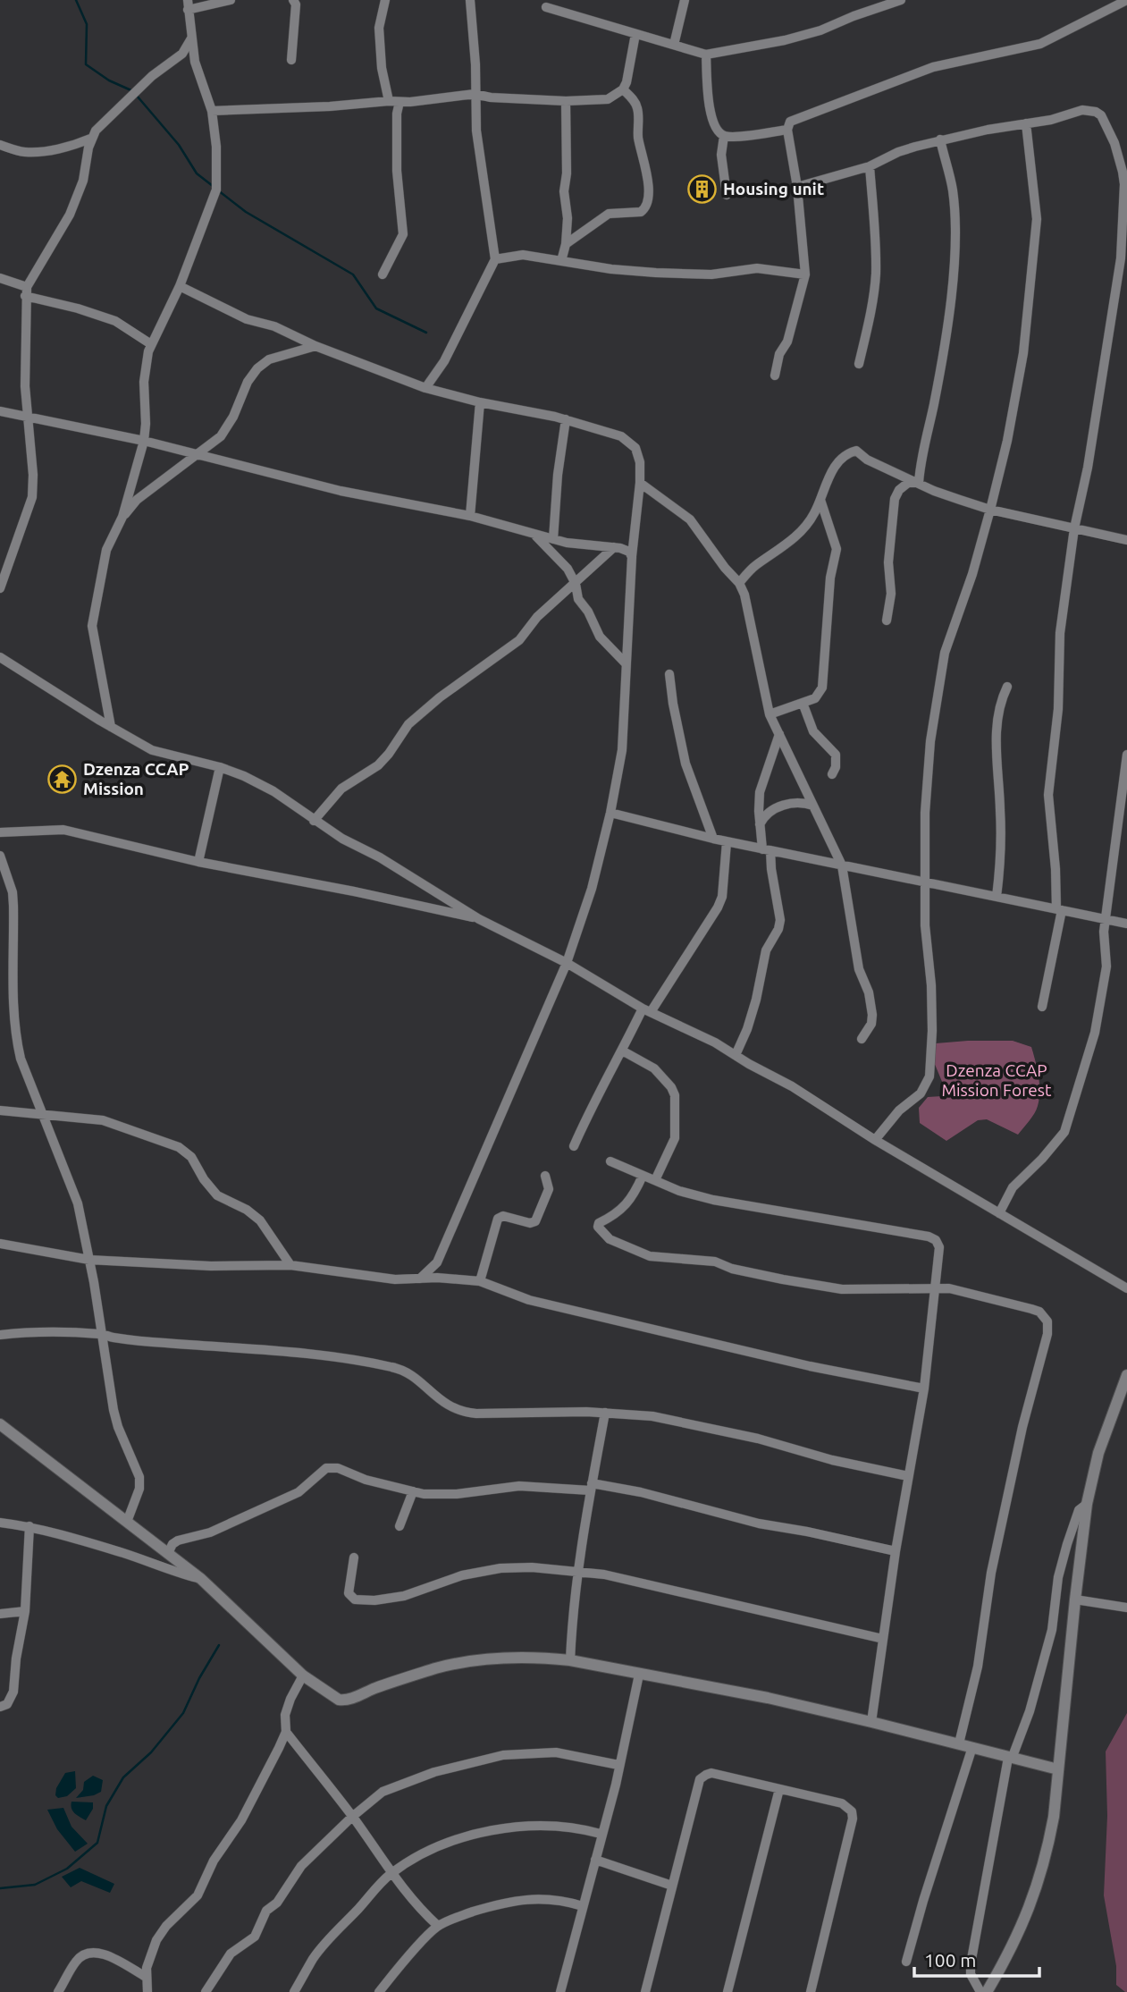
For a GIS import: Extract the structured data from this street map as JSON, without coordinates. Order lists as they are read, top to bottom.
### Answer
{
  "parks": ["Dzenza CCAP Mission Forest"],
  "places": {
    "building": ["Housing unit"],
    "temple": ["Dzenza CCAP Mission"]
  },
  "scale_bar": "100 m"
}
